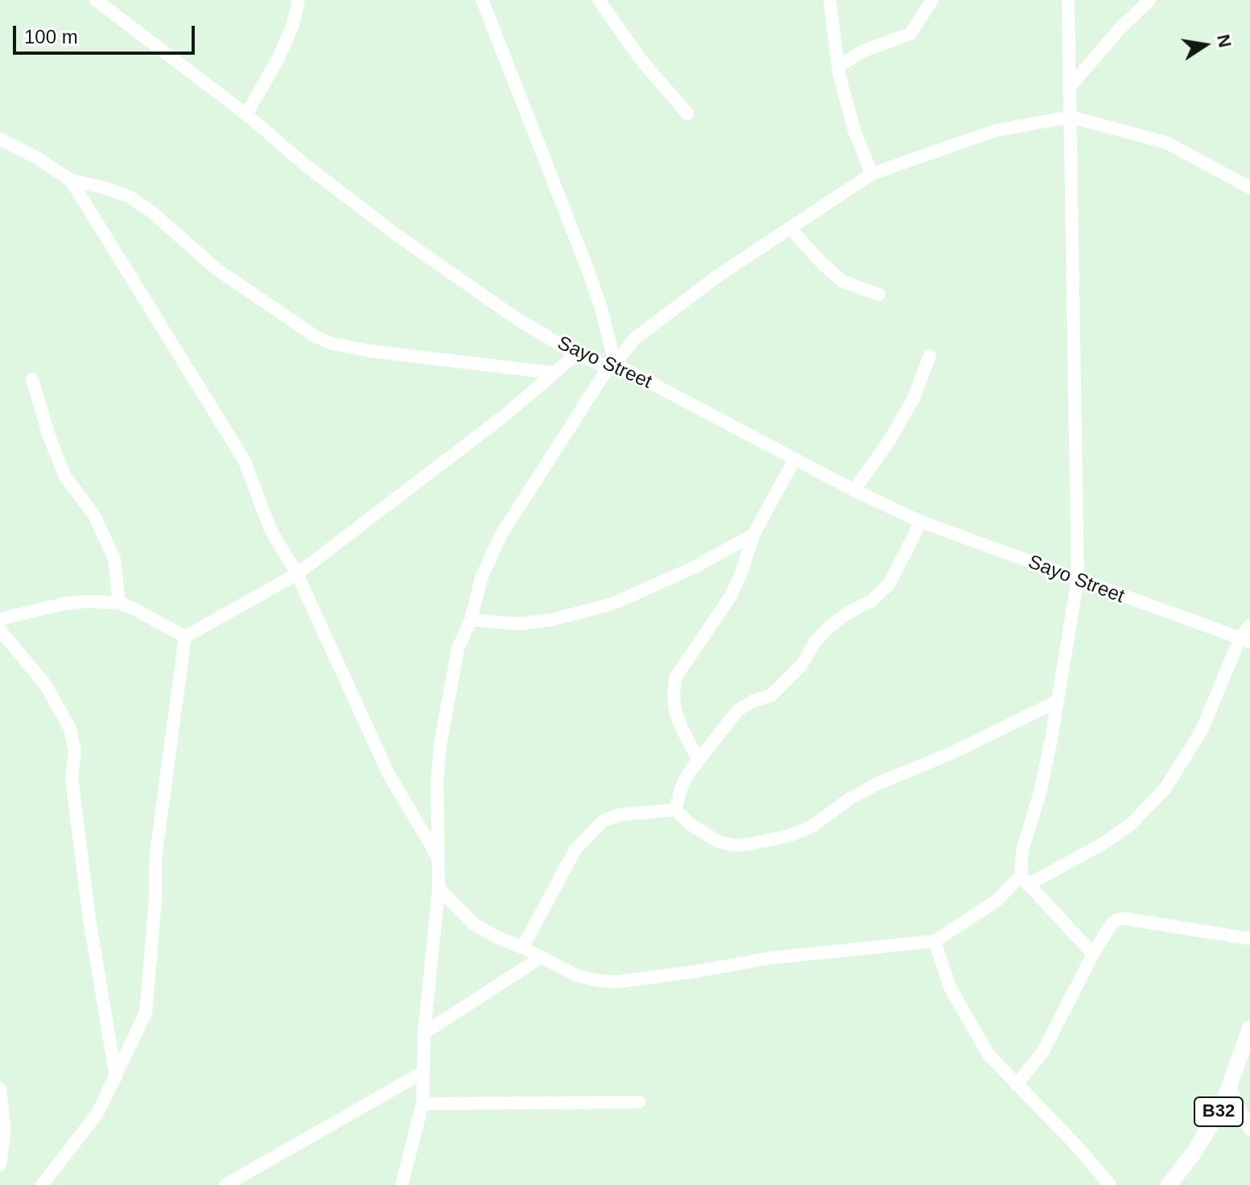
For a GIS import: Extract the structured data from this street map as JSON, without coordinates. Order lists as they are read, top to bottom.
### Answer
{
  "streets": {
    "main road": ["B32"],
    "street": ["Sayo Street"]
  },
  "scale_bar": "100 m",
  "north": "right"
}
